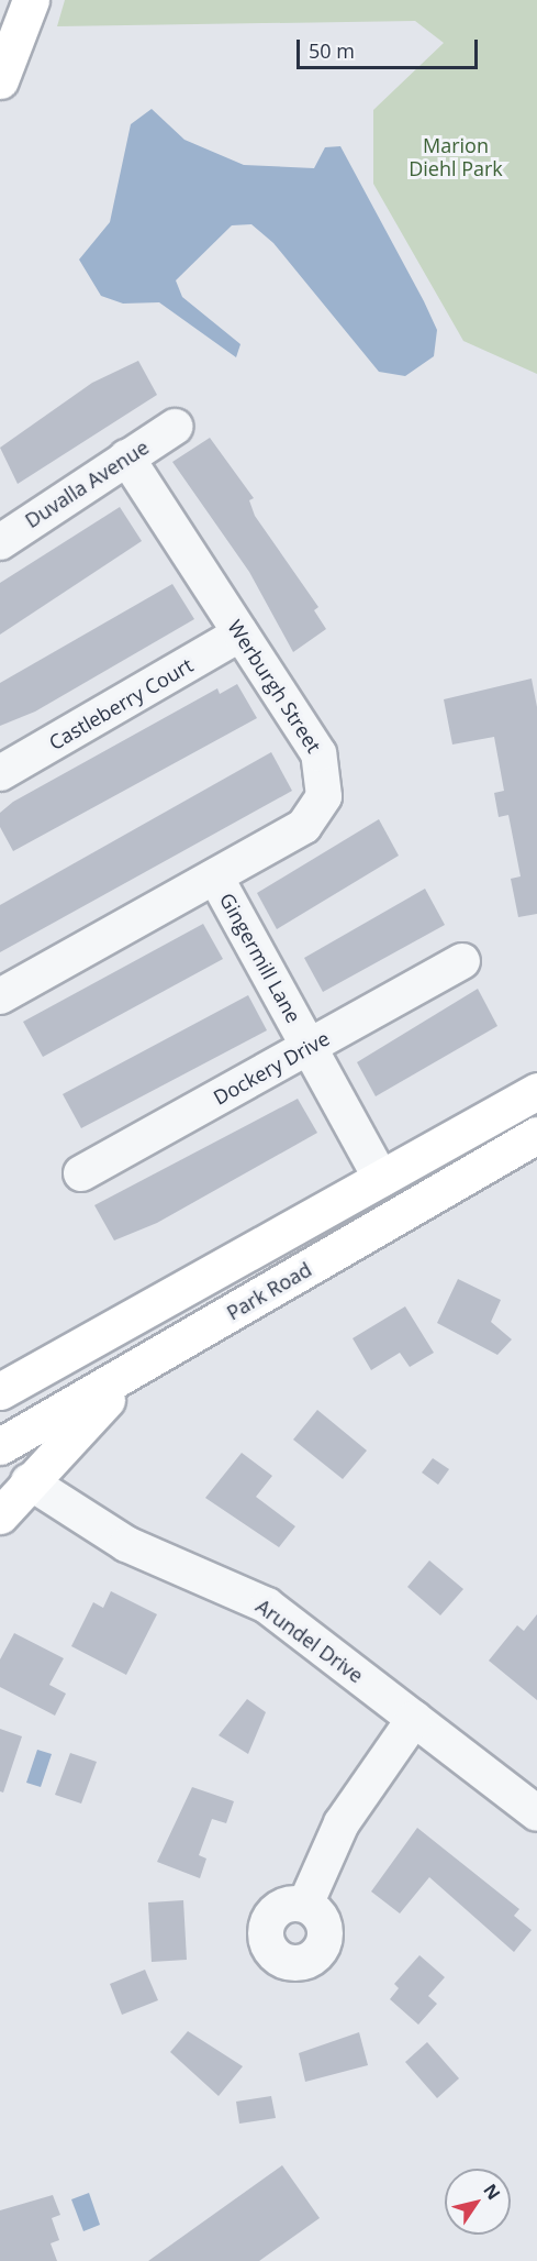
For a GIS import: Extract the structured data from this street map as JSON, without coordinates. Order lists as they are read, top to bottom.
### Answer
{
  "streets": {
    "main road": ["Park Road"],
    "street": [
      "Duvalla Avenue",
      "Werburgh Street",
      "Castleberry Court",
      "Gingermill Lane",
      "Dockery Drive",
      "Arundel Drive"
    ]
  },
  "crossings": [
    ["Duvalla Avenue", "Werburgh Street"],
    ["Werburgh Street", "Castleberry Court"],
    ["Werburgh Street", "Gingermill Lane"],
    ["Gingermill Lane", "Dockery Drive"]
  ],
  "parks": ["Marion Diehl Park"],
  "scale_bar": "50 m",
  "north": "top right"
}
